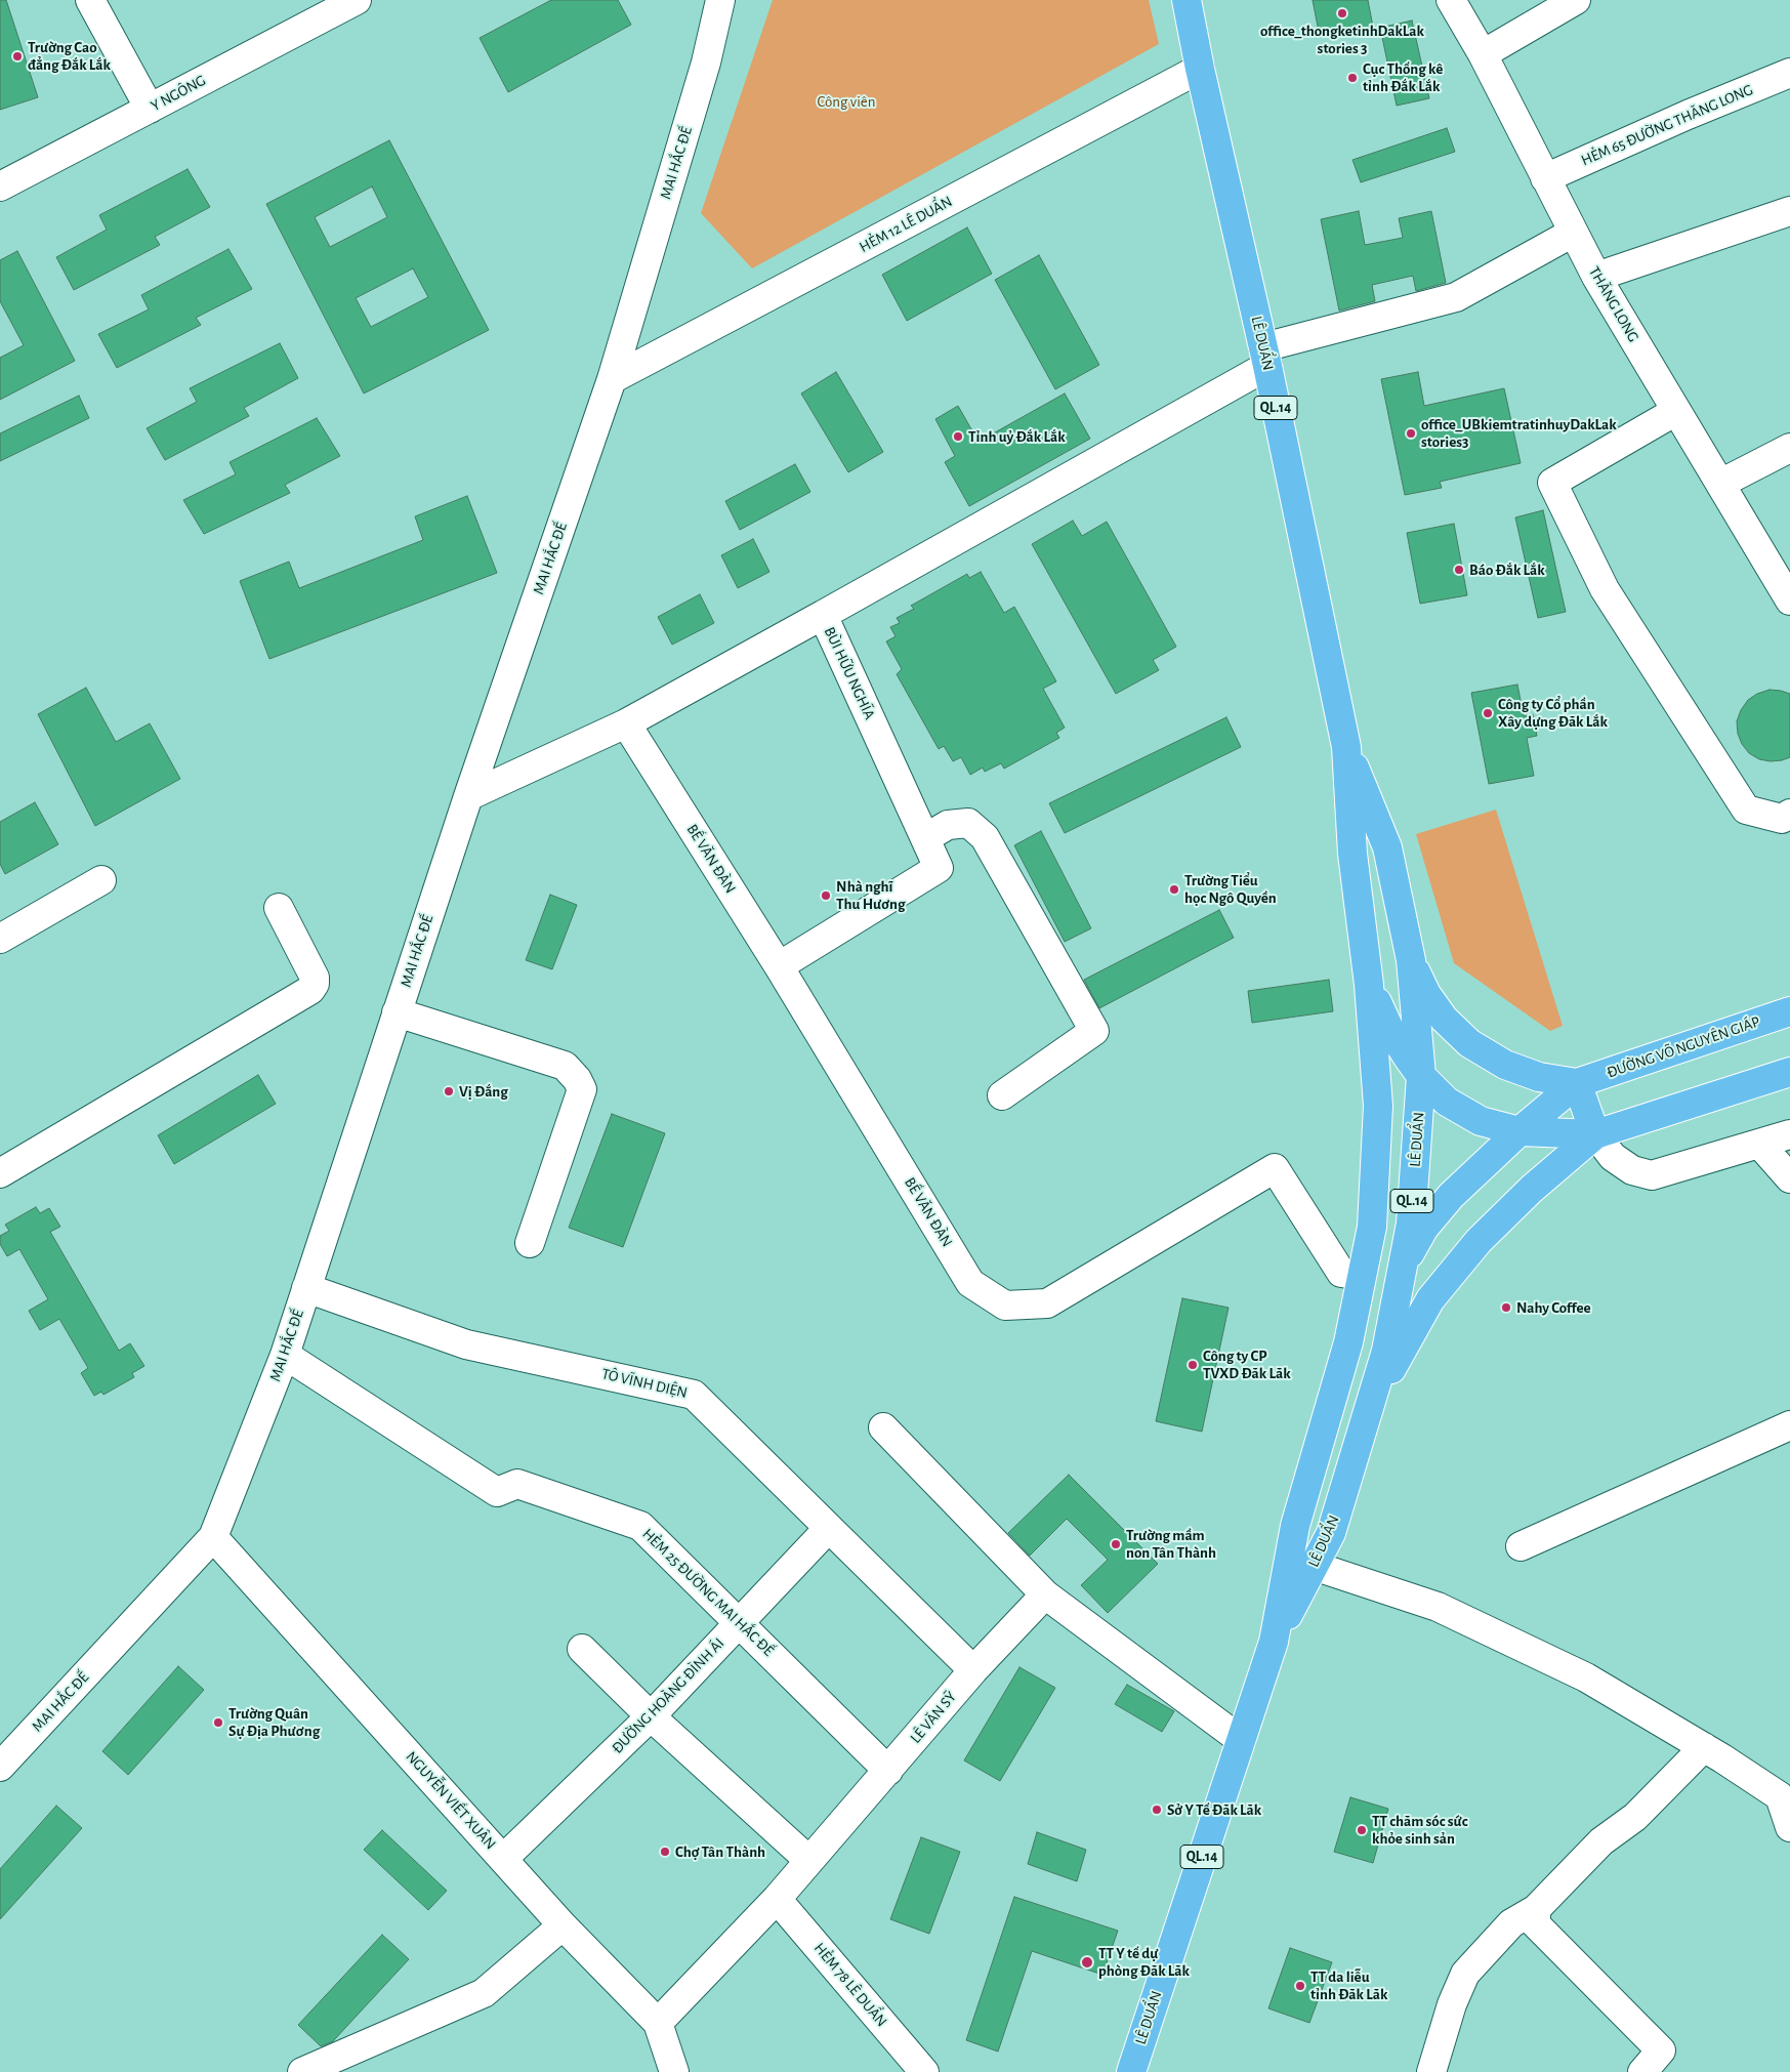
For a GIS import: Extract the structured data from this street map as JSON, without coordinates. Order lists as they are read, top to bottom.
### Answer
{
  "streets": {
    "main road": ["LÊ DUẨN", "QL.14", "ĐƯỜNG VÕ NGUYÊN GIÁP"],
    "street": [
      "Y NGÔNG",
      "HẺM 65 ĐƯỜNG THĂNG LONG",
      "MAI HẮC ĐẾ",
      "HẺM 12 LÊ DUẨN",
      "THĂNG LONG",
      "BÙI HỮU NGHĨA",
      "BẾ VĂN ĐÀN",
      "TÔ VĨNH DIỆN",
      "HẺM 25 ĐƯỜNG MAI HẮC ĐẾ",
      "ĐƯỜNG HOÀNG ĐÌNH ÁI",
      "LÊ VĂN SỸ",
      "NGUYỄN VIẾT XUÂN",
      "HẺM 78 LÊ DUẨN"
    ]
  },
  "crossings": [
    ["HẺM 65 ĐƯỜNG THĂNG LONG", "THĂNG LONG"],
    ["MAI HẮC ĐẾ", "HẺM 12 LÊ DUẨN"],
    ["MAI HẮC ĐẾ", "BÙI HỮU NGHĨA"],
    ["MAI HẮC ĐẾ", "TÔ VĨNH DIỆN"],
    ["MAI HẮC ĐẾ", "HẺM 25 ĐƯỜNG MAI HẮC ĐẾ"],
    ["MAI HẮC ĐẾ", "NGUYỄN VIẾT XUÂN"],
    ["HẺM 12 LÊ DUẨN", "LÊ DUẨN"],
    ["LÊ DUẨN", "BẾ VĂN ĐÀN"],
    ["BÙI HỮU NGHĨA", "BẾ VĂN ĐÀN"],
    ["TÔ VĨNH DIỆN", "ĐƯỜNG HOÀNG ĐÌNH ÁI"],
    ["TÔ VĨNH DIỆN", "LÊ VĂN SỸ"],
    ["HẺM 25 ĐƯỜNG MAI HẮC ĐẾ", "ĐƯỜNG HOÀNG ĐÌNH ÁI"],
    ["HẺM 25 ĐƯỜNG MAI HẮC ĐẾ", "LÊ VĂN SỸ"],
    ["ĐƯỜNG HOÀNG ĐÌNH ÁI", "NGUYỄN VIẾT XUÂN"],
    ["LÊ VĂN SỸ", "NGUYỄN VIẾT XUÂN"],
    ["LÊ VĂN SỸ", "HẺM 78 LÊ DUẨN"]
  ],
  "parks": ["Công viên"],
  "places": [
    "office_thongketinhDakLak stories 3",
    "Trường Cao đẳng Đắk Lắk",
    "Cục Thống kê tỉnh Đắk Lắk",
    "office_UBkiemtratinhuyDakLak stories3",
    "Tỉnh uỷ Đắk Lắk",
    "Báo Đắk Lắk",
    "Công ty Cổ phần Xây dựng Đăk Lắk",
    "Trường Tiểu học Ngô Quyền",
    "Nhà nghĩ Thu Hương",
    "Vị Đắng",
    "Nahy Coffee",
    "Công ty CP TVXD Đăk Lăk",
    "Trường mầm non Tân Thành",
    "Trường Quân Sự Địa Phương",
    "Sở Y Tế Đăk Lăk",
    "TT chăm sóc sức khỏe sinh sản",
    "Chợ Tân Thành",
    "TT Y tế dự phòng Đăk Lăk",
    "TT da liễu tỉnh Đăk Lăk"
  ]
}
